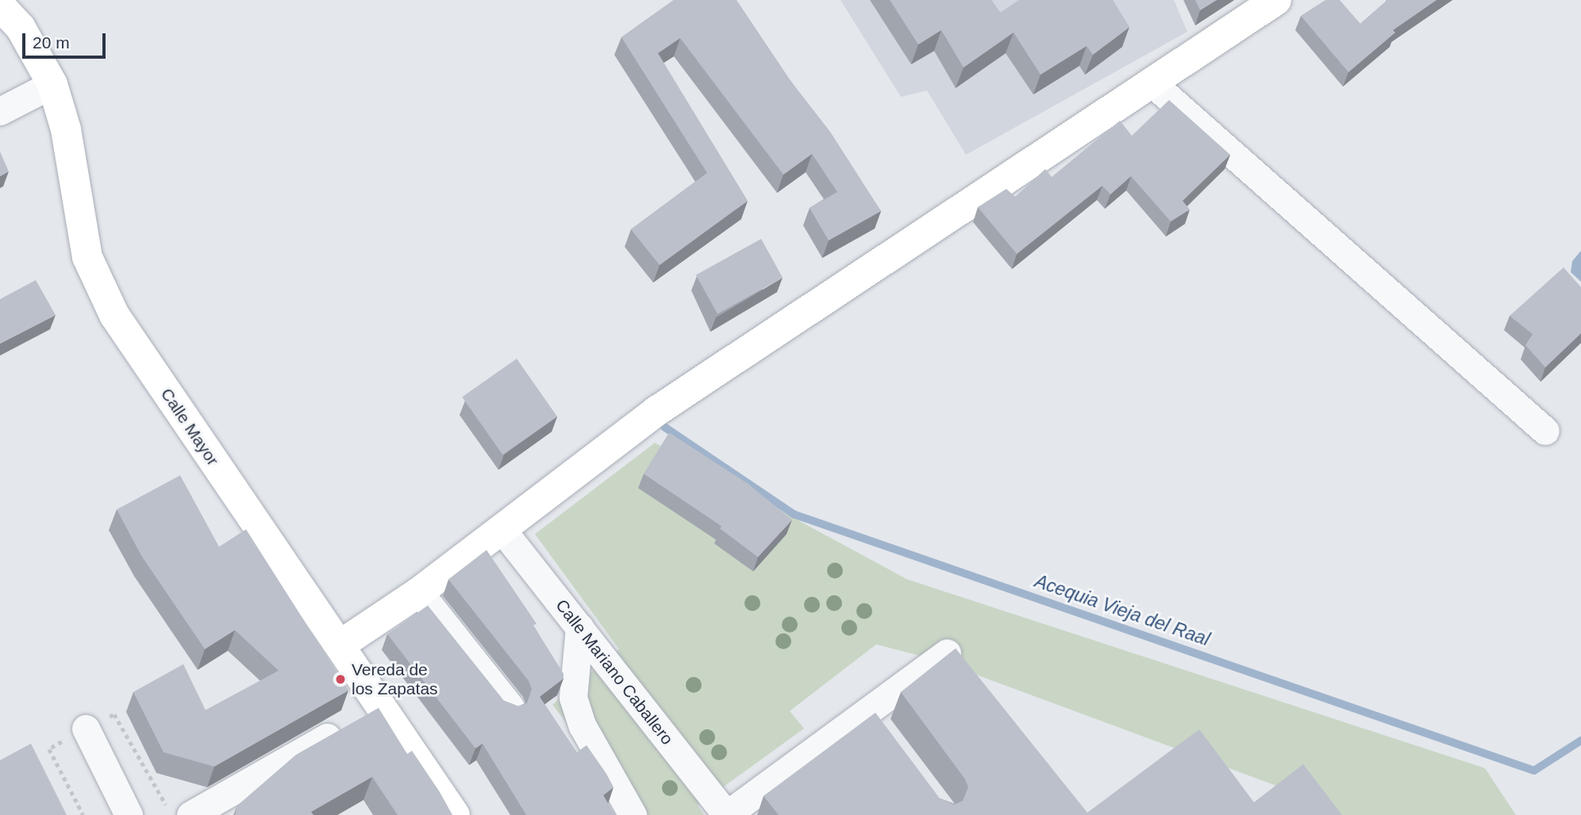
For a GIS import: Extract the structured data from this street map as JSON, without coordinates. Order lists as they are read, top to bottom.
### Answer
{
  "streets": {
    "main road": ["Calle Mayor"],
    "street": ["Calle Mariano Caballero"]
  },
  "water": ["Acequia Vieja del Raal"],
  "places": ["Vereda de los Zapatas"],
  "scale_bar": "20 m"
}
